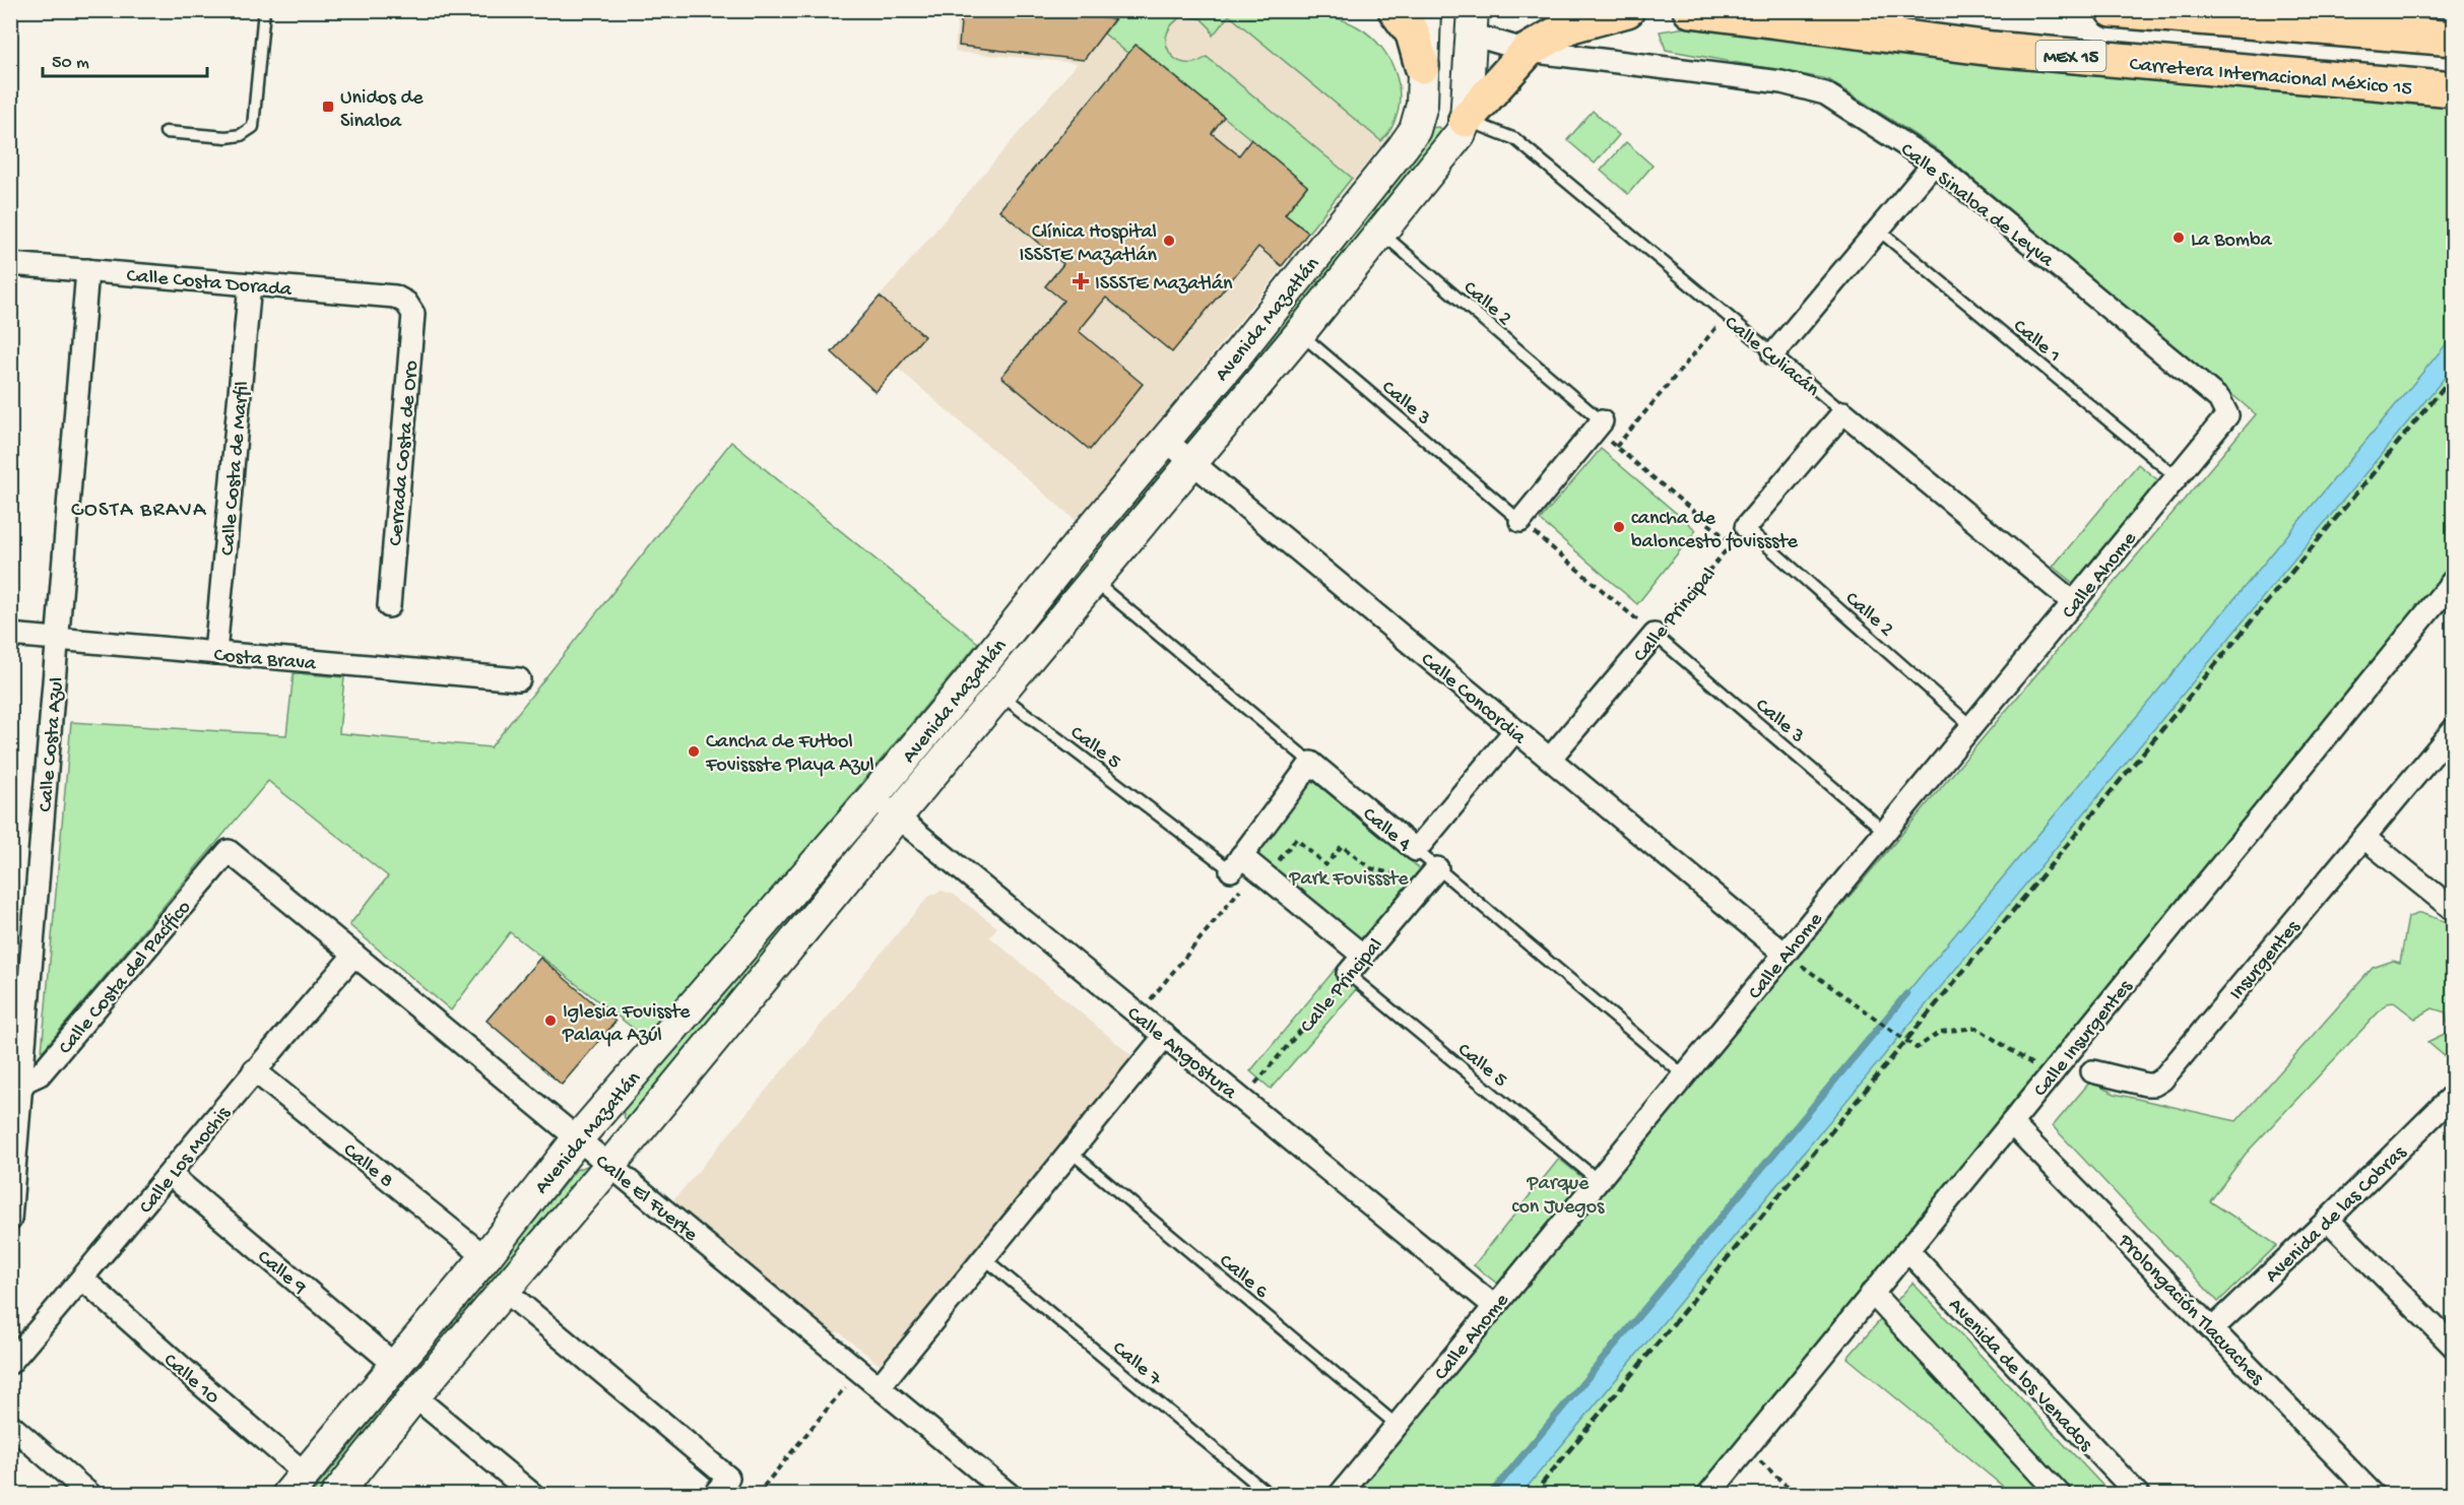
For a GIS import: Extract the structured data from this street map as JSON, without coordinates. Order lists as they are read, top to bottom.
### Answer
{
  "streets": {
    "main road": ["MEX 15", "Carretera Internacional México 15"],
    "street": [
      "Calle Sinaloa de Leyva",
      "Calle Costa Dorada",
      "Avenida Mazatlán",
      "Calle Culiacán",
      "Cerrada Costa de Oro",
      "Calle Costa de Marfil",
      "Calle Ahome",
      "Calle Principal",
      "Costa Brava",
      "Calle Concordia",
      "Calle Costa Azul",
      "Calle 4",
      "Insurgentes",
      "Calle Costa del Pacífico",
      "Calle Insurgentes",
      "Calle Angostura",
      "Calle Los Mochis",
      "Calle 8",
      "Calle El Fuerte",
      "Avenida de las Cobras",
      "Calle 9",
      "Prolongación Tlacuaches",
      "Avenida de los Venados",
      "Calle 10"
    ],
    "lane": [
      "Calle 2",
      "Calle 1",
      "Calle 3",
      "Calle 5",
      "Calle 6",
      "Calle 7"
    ]
  },
  "crossings": [
    ["Calle Sinaloa de Leyva", "Avenida Mazatlán"],
    ["Calle Sinaloa de Leyva", "Calle Ahome"],
    ["Calle Costa Dorada", "Cerrada Costa de Oro"],
    ["Calle Costa Dorada", "Calle Costa de Marfil"],
    ["Calle Costa Dorada", "Calle Costa Azul"],
    ["Calle 2", "Avenida Mazatlán"],
    ["Calle 2", "Calle Ahome"],
    ["Calle 2", "Calle Principal"],
    ["Avenida Mazatlán", "Calle Culiacán"],
    ["Avenida Mazatlán", "Calle 3"],
    ["Avenida Mazatlán", "Calle Concordia"],
    ["Avenida Mazatlán", "Calle 5"],
    ["Avenida Mazatlán", "Calle 4"],
    ["Avenida Mazatlán", "Calle Angostura"],
    ["Avenida Mazatlán", "Calle 8"],
    ["Avenida Mazatlán", "Calle El Fuerte"],
    ["Avenida Mazatlán", "Calle 9"],
    ["Avenida Mazatlán", "Calle 10"],
    ["Calle 1", "Calle Ahome"],
    ["Calle Culiacán", "Calle Ahome"],
    ["Calle 3", "Calle Ahome"],
    ["Calle 3", "Calle Principal"],
    ["Calle Costa de Marfil", "Costa Brava"],
    ["Calle Ahome", "Calle Concordia"],
    ["Calle Ahome", "Calle 5"],
    ["Calle Ahome", "Calle 4"],
    ["Calle Ahome", "Calle Angostura"],
    ["Calle Ahome", "Calle 6"],
    ["Calle Principal", "Calle Concordia"],
    ["Calle Principal", "Calle 5"],
    ["Calle Principal", "Calle 4"],
    ["Calle Principal", "Calle Angostura"],
    ["Costa Brava", "Calle Costa Azul"],
    ["Calle Costa Azul", "Calle Costa del Pacífico"],
    ["Calle Costa del Pacífico", "Calle El Fuerte"],
    ["Calle Insurgentes", "Prolongación Tlacuaches"],
    ["Calle Insurgentes", "Avenida de los Venados"],
    ["Calle Los Mochis", "Calle 8"],
    ["Calle Los Mochis", "Calle El Fuerte"],
    ["Calle Los Mochis", "Calle 9"],
    ["Calle Los Mochis", "Calle 10"],
    ["Avenida de las Cobras", "Prolongación Tlacuaches"]
  ],
  "districts": ["COSTA BRAVA"],
  "parks": ["Park Fovissste", "Parque con Juegos"],
  "places": {
    "transit": ["Unidos de Sinaloa"],
    "other": [
      "La Bomba",
      "Clínica Hospital ISSSTE Mazatlán",
      "cancha de baloncesto fovissste",
      "Cancha de Futbol Fovissste Playa Azul",
      "Iglesia Fovisste Palaya Azúl"
    ],
    "health": ["ISSSTE Mazatlán"]
  },
  "scale_bar": "50 m"
}
